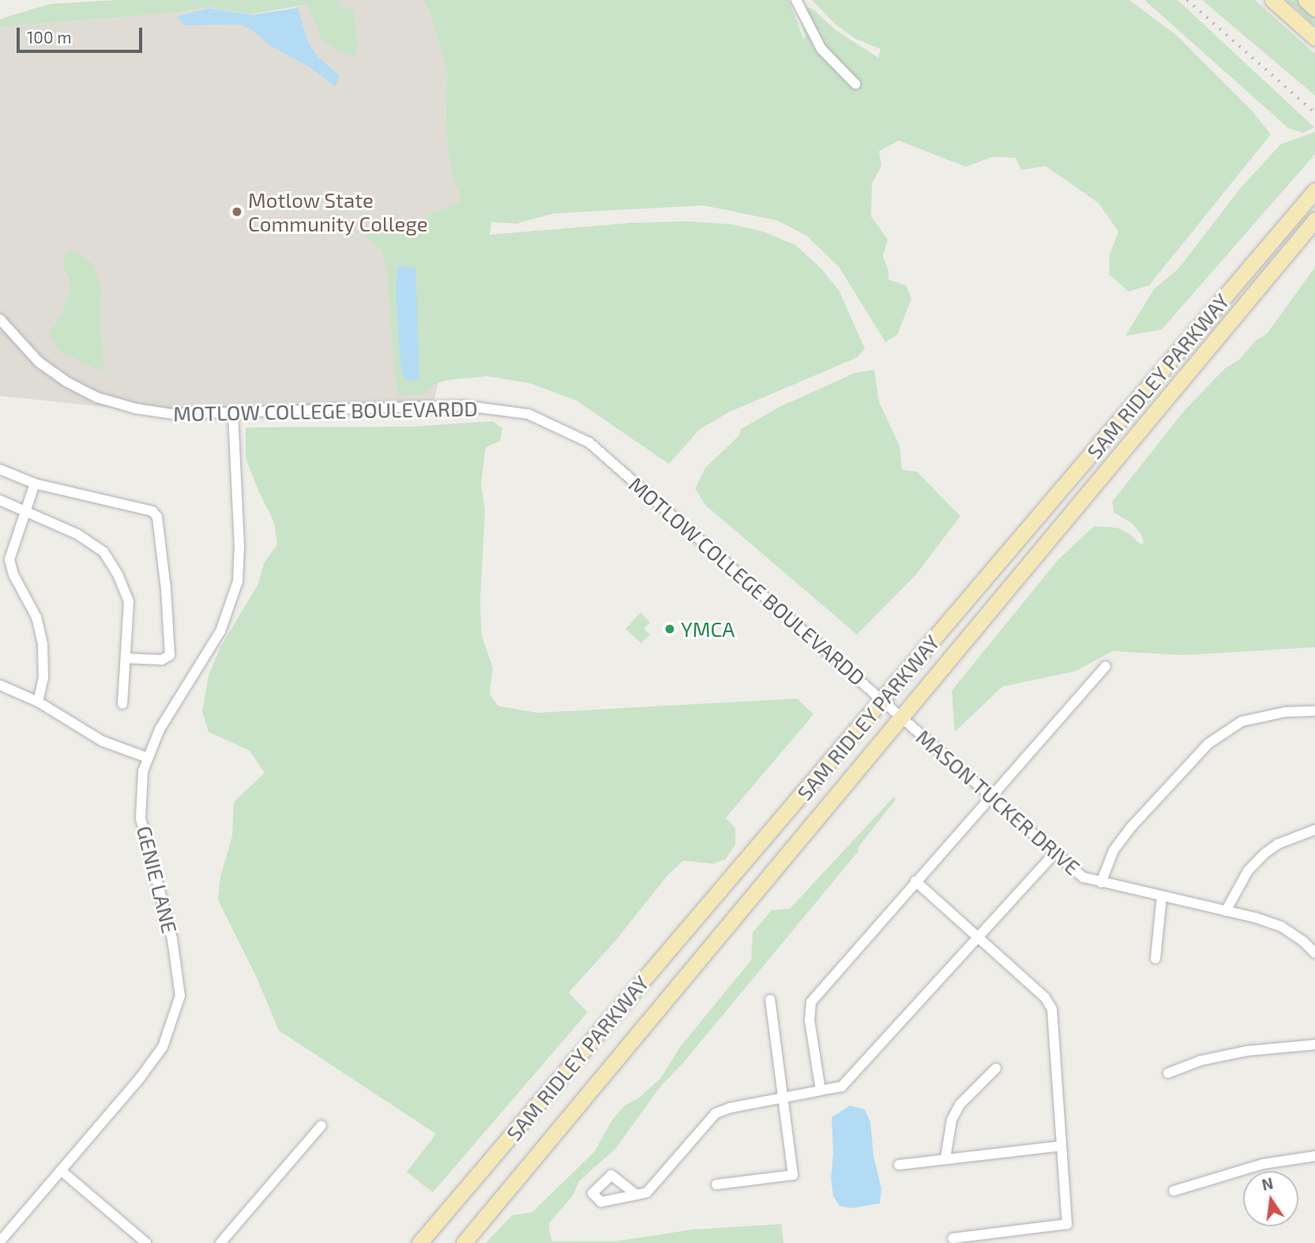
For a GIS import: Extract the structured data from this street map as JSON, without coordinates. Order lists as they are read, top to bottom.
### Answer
{
  "streets": {
    "main road": ["SAM RIDLEY PARKWAY"],
    "street": ["MOTLOW COLLEGE BOULEVARDD", "MASON TUCKER DRIVE", "GENIE LANE"]
  },
  "crossings": [
    ["SAM RIDLEY PARKWAY", "MOTLOW COLLEGE BOULEVARDD"],
    ["SAM RIDLEY PARKWAY", "MASON TUCKER DRIVE"],
    ["MOTLOW COLLEGE BOULEVARDD", "MASON TUCKER DRIVE"],
    ["MOTLOW COLLEGE BOULEVARDD", "GENIE LANE"]
  ],
  "places": ["Motlow State Community College", "YMCA"],
  "scale_bar": "100 m",
  "north": "top"
}
